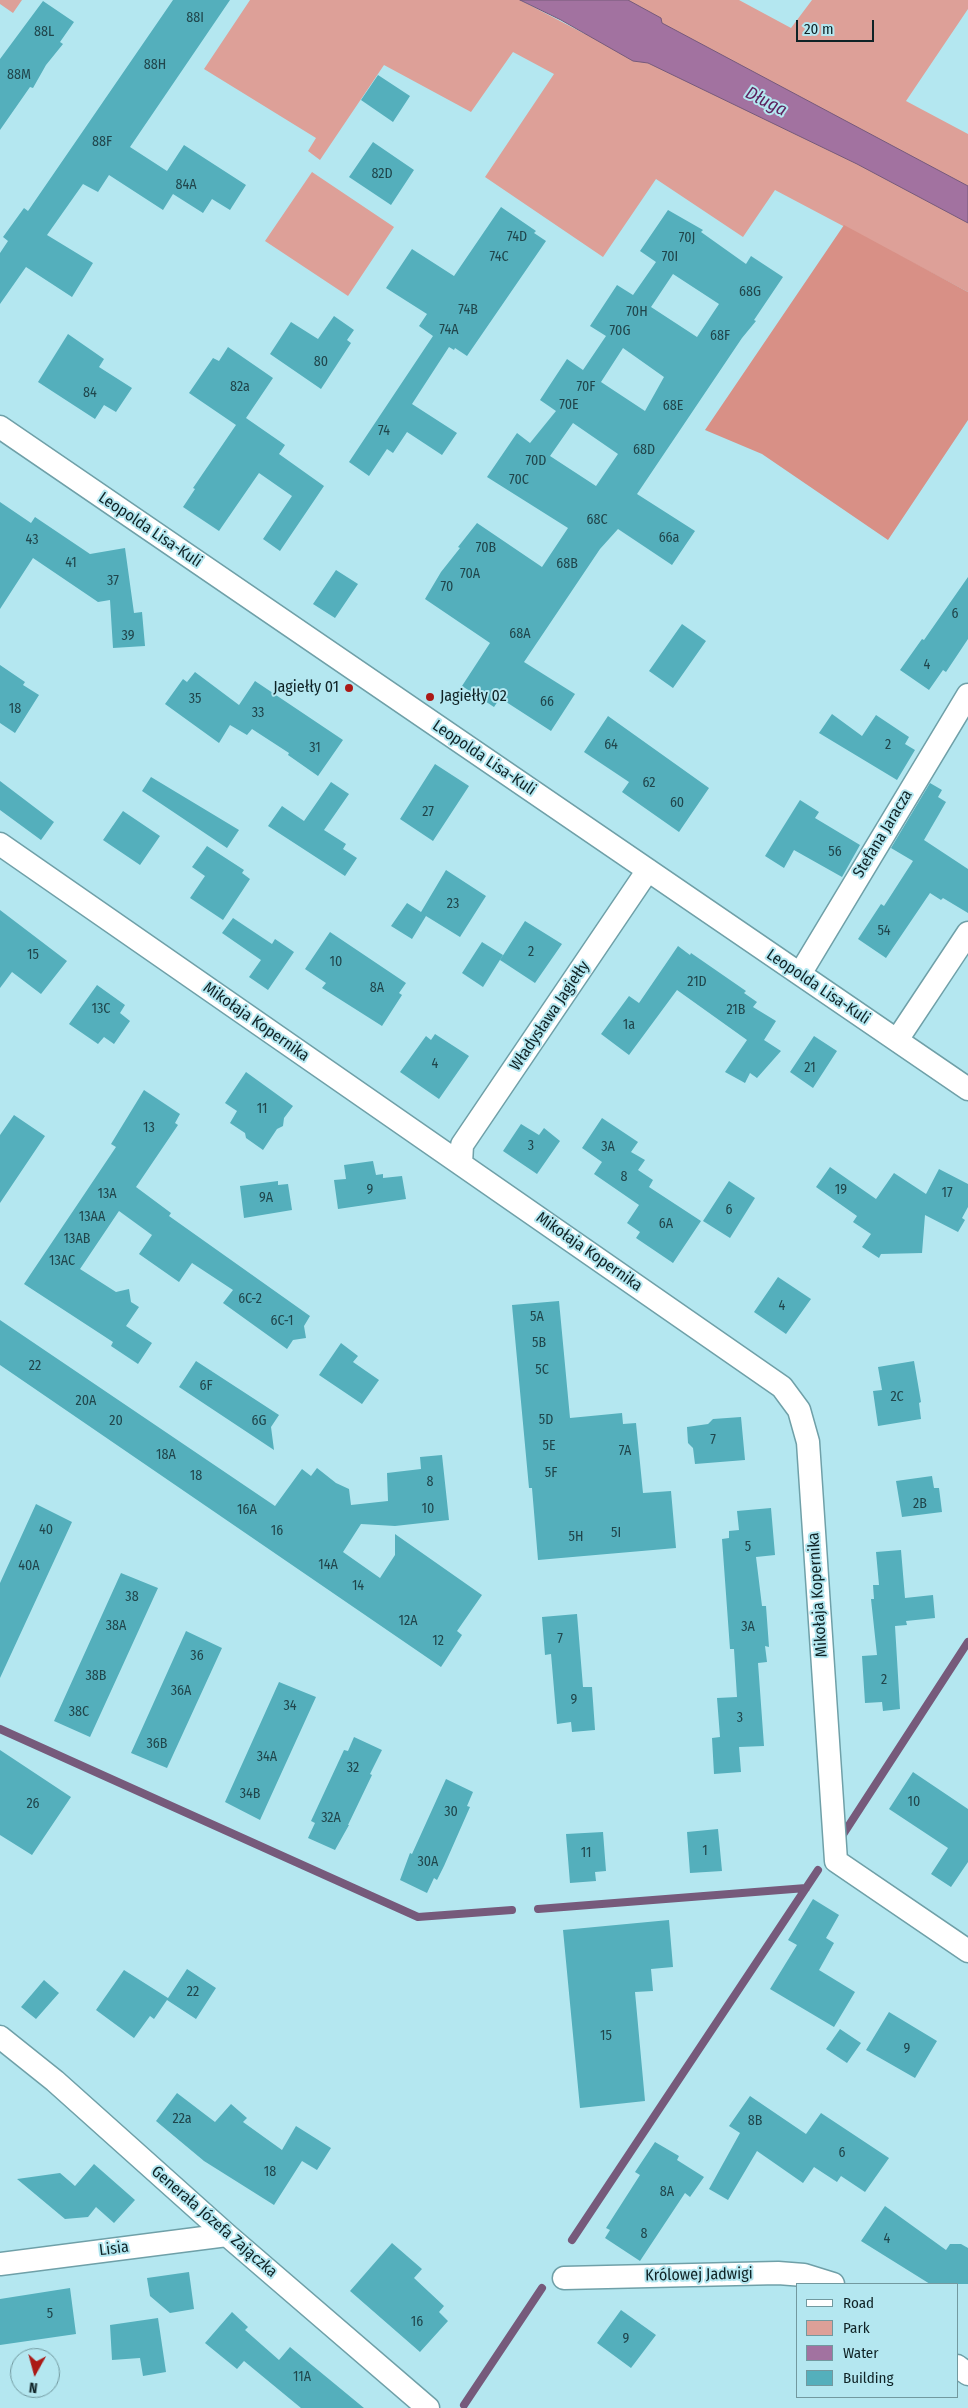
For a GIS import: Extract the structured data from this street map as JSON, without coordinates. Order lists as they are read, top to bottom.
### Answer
{
  "streets": {
    "street": [
      "Leopolda Lisa-Kuli",
      "Stefana Jaracza",
      "Władysława Jagiełły",
      "Mikołaja Kopernika",
      "Generała Józefa Zajączka",
      "Lisia",
      "Królowej Jadwigi"
    ]
  },
  "crossings": [
    ["Leopolda Lisa-Kuli", "Stefana Jaracza"],
    ["Leopolda Lisa-Kuli", "Władysława Jagiełły"],
    ["Władysława Jagiełły", "Mikołaja Kopernika"],
    ["Generała Józefa Zajączka", "Lisia"]
  ],
  "water": ["Długa"],
  "places": ["Jagiełły 01", "Jagiełły 02"],
  "house_numbers": [
    "88I",
    "88L",
    "88H",
    "88M",
    "88F",
    "82D",
    "84A",
    "74D",
    "70J",
    "74C",
    "70I",
    "68G",
    "74B",
    "70H",
    "74A",
    "70G",
    "68F",
    "80",
    "82a",
    "70F",
    "84",
    "70E",
    "68E",
    "74",
    "68D",
    "70D",
    "70C",
    "68C",
    "66a",
    "43",
    "70B",
    "41",
    "68B",
    "70A",
    "37",
    "70",
    "6",
    "68A",
    "39",
    "4",
    "35",
    "66",
    "18",
    "33",
    "64",
    "2",
    "31",
    "62",
    "60",
    "27",
    "56",
    "23",
    "54",
    "2",
    "15",
    "10",
    "21D",
    "8A",
    "13C",
    "21B",
    "1a",
    "4",
    "21",
    "11",
    "13",
    "3",
    "3A",
    "8",
    "9",
    "19",
    "17",
    "13A",
    "9A",
    "6",
    "13AA",
    "6A",
    "13AB",
    "13AC",
    "6C-2",
    "4",
    "5A",
    "6C-1",
    "5B",
    "22",
    "5C",
    "6F",
    "2C",
    "20A",
    "5D",
    "20",
    "6G",
    "7",
    "5E",
    "7A",
    "18A",
    "5F",
    "18",
    "8",
    "2B",
    "10",
    "16A",
    "40",
    "16",
    "5I",
    "5H",
    "5",
    "14A",
    "40A",
    "14",
    "38",
    "12A",
    "38A",
    "3A",
    "7",
    "12",
    "36",
    "38B",
    "2",
    "36A",
    "9",
    "34",
    "38C",
    "3",
    "36B",
    "34A",
    "32",
    "34B",
    "10",
    "26",
    "30",
    "32A",
    "1",
    "11",
    "30A",
    "22",
    "15",
    "9",
    "22a",
    "8B",
    "6",
    "18",
    "8A",
    "8",
    "4",
    "5",
    "16",
    "9",
    "11A"
  ],
  "legend": [
    "Road",
    "Park",
    "Water",
    "Building"
  ],
  "scale_bar": "20 m",
  "north": "bottom"
}
